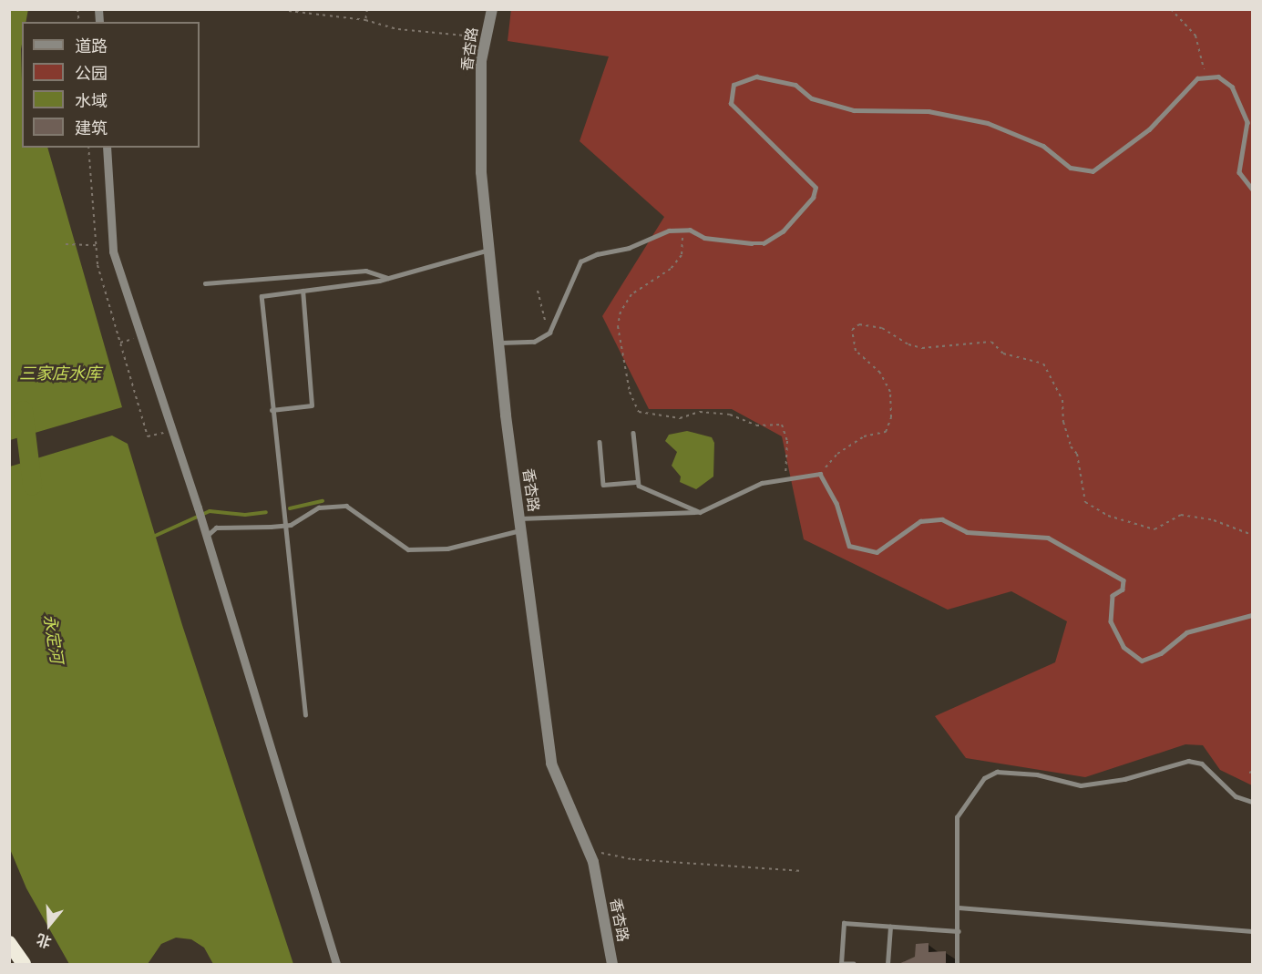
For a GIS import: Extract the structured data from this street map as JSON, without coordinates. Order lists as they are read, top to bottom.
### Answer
{
  "streets": {
    "street": ["香杏路"]
  },
  "water": ["三家店水库", "永定河"],
  "legend": [
    "道路",
    "公园",
    "水域",
    "建筑"
  ],
  "north": "bottom"
}
